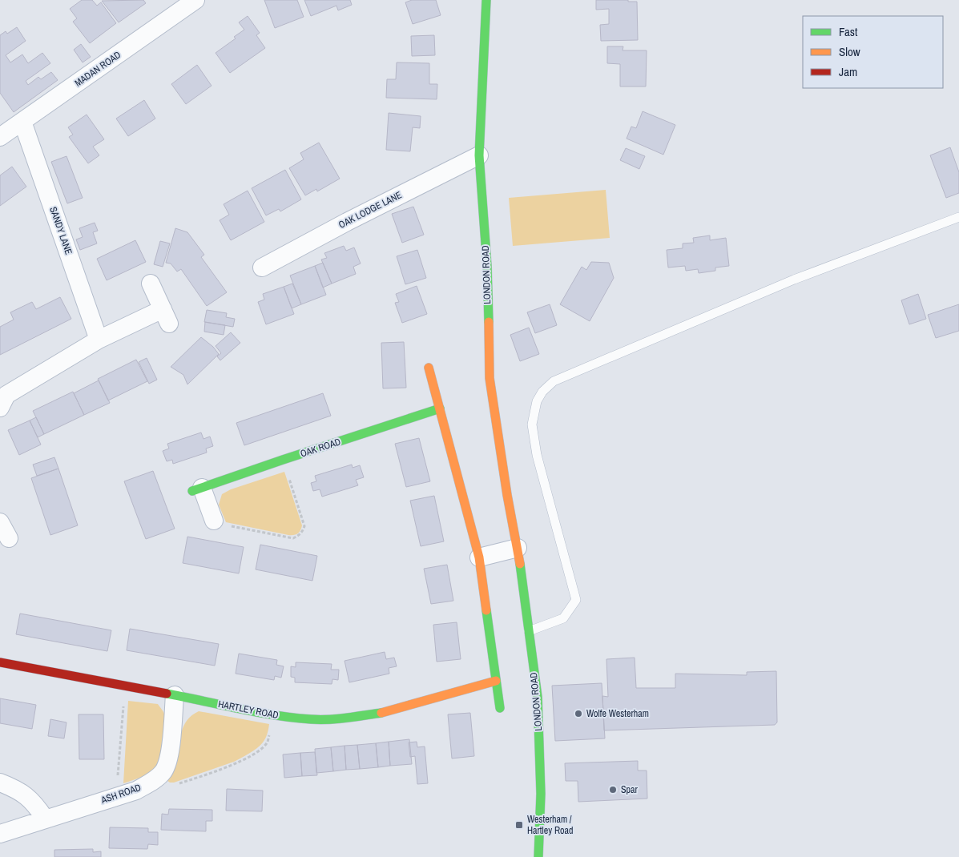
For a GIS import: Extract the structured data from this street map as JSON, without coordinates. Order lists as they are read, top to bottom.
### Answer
{
  "streets": {
    "street": [
      "MADAN ROAD",
      "OAK LODGE LANE",
      "SANDY LANE",
      "LONDON ROAD",
      "OAK ROAD",
      "HARTLEY ROAD",
      "ASH ROAD"
    ]
  },
  "crossings": [
    ["MADAN ROAD", "SANDY LANE"],
    ["OAK LODGE LANE", "LONDON ROAD"],
    ["HARTLEY ROAD", "ASH ROAD"]
  ],
  "places": {
    "other": ["Wolfe Westerham", "Spar"],
    "transit": ["Westerham / Hartley Road"]
  },
  "legend": ["Fast", "Slow", "Jam"]
}
